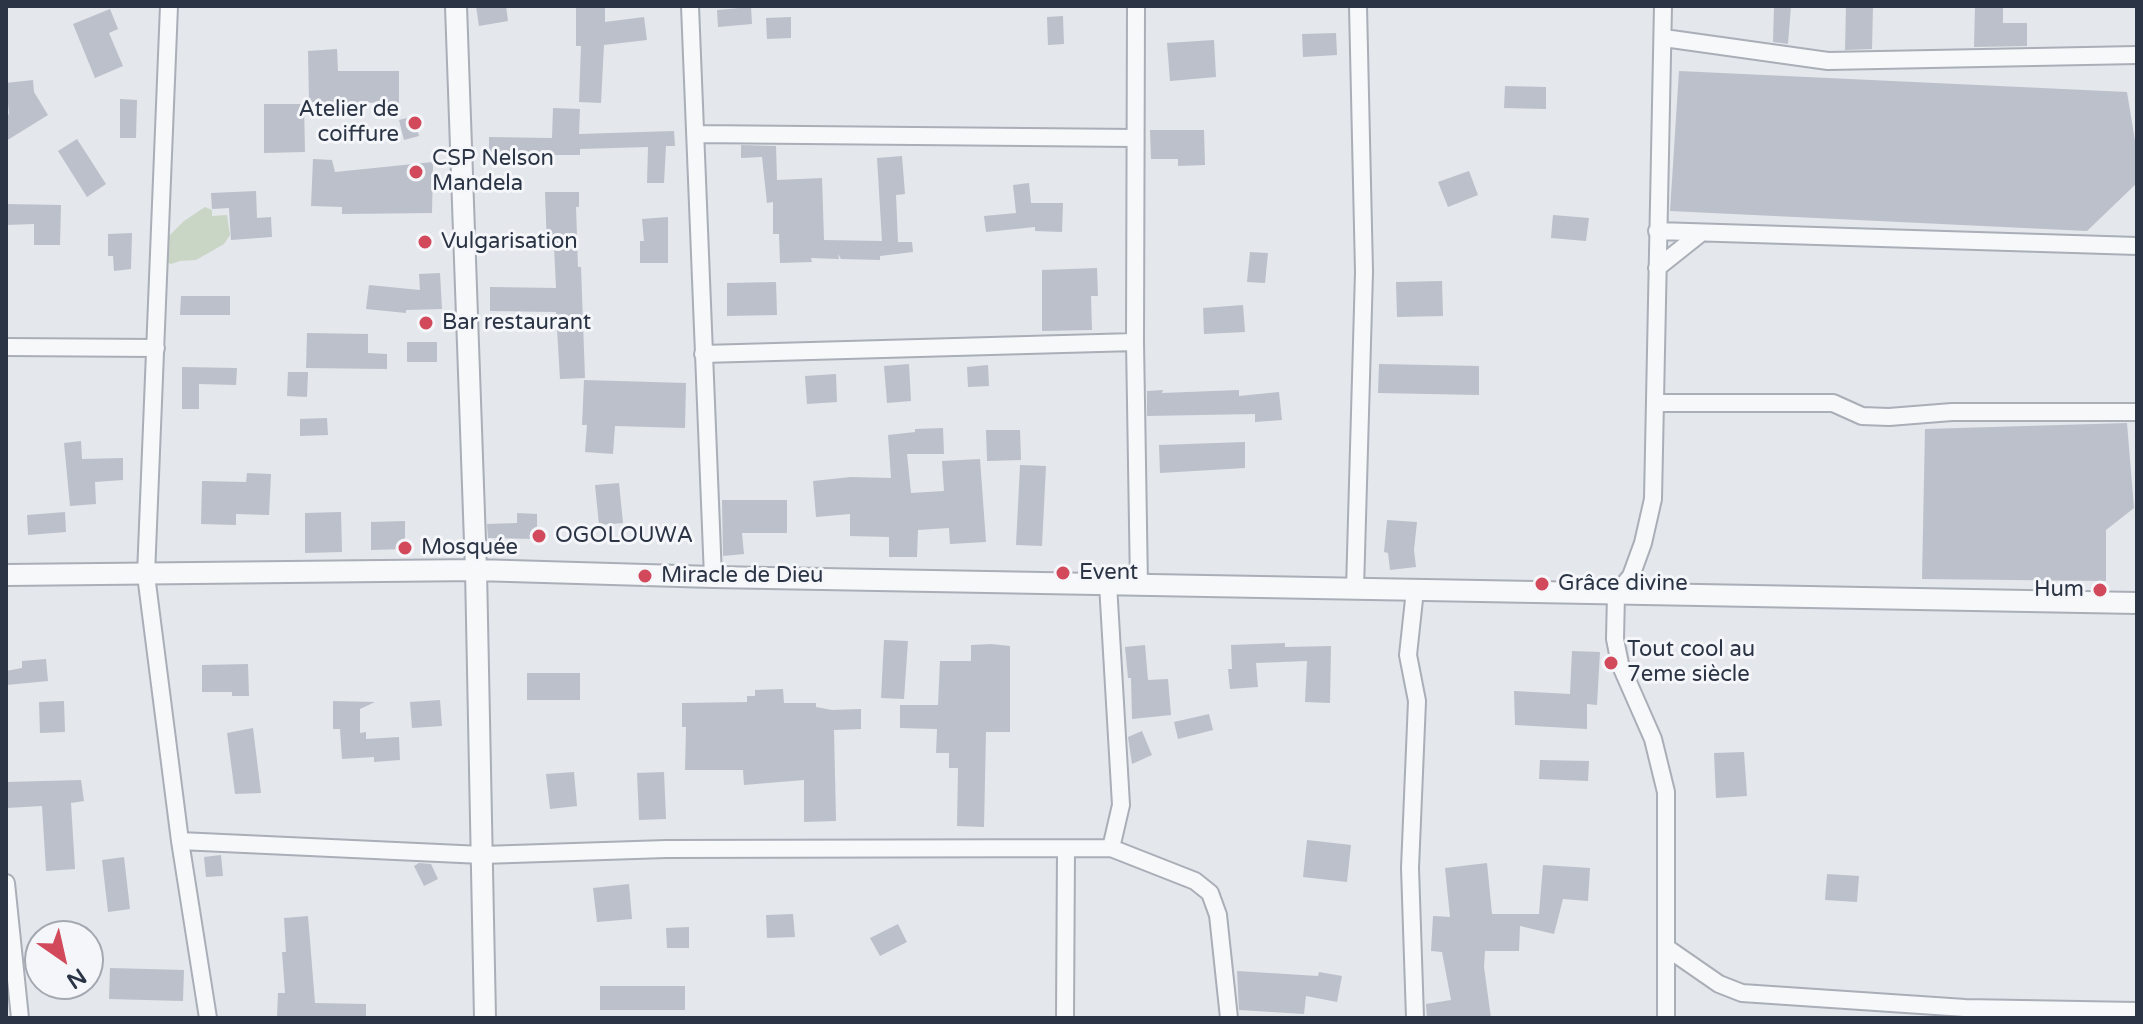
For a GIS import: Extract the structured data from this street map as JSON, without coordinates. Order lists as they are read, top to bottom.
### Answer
{
  "places": [
    "Atelier de coiffure",
    "CSP Nelson Mandela",
    "Vulgarisation",
    "Bar restaurant",
    "OGOLOUWA",
    "Mosquée",
    "Event",
    "Miracle de Dieu",
    "Grâce divine",
    "Hum",
    "Tout cool au 7eme siècle"
  ],
  "north": "bottom right"
}
